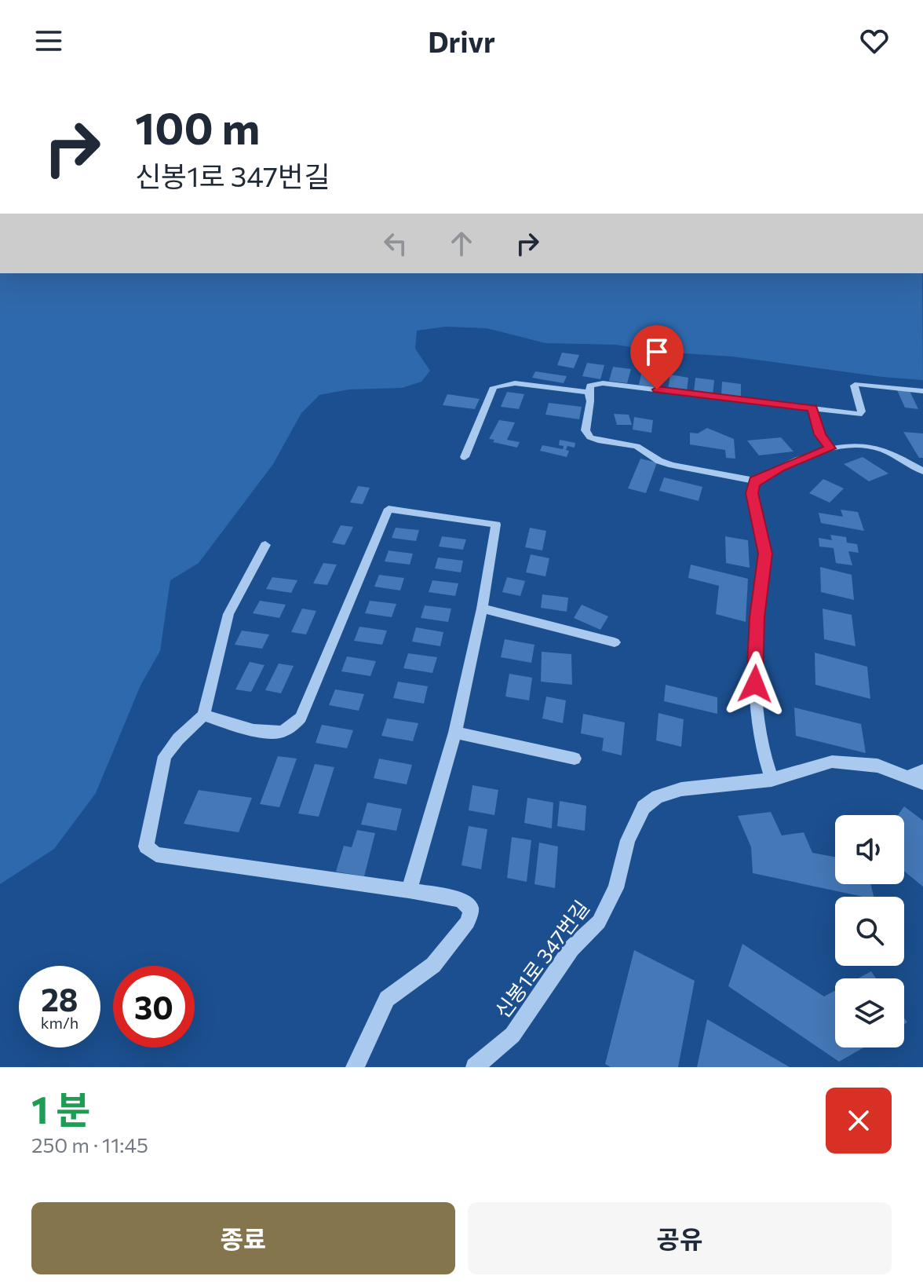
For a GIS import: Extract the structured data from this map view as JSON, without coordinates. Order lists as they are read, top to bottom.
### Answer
{
  "streets": {
    "street": ["신봉1로 347번길"]
  },
  "page": {
    "header": "Drivr",
    "turn": ["100 m", "신봉1로 347번길"],
    "speed": "28 km/h",
    "limit": "30",
    "heading": ["1 분", "250 m · 11:45"],
    "buttons": ["종료", "공유"]
  }
}
